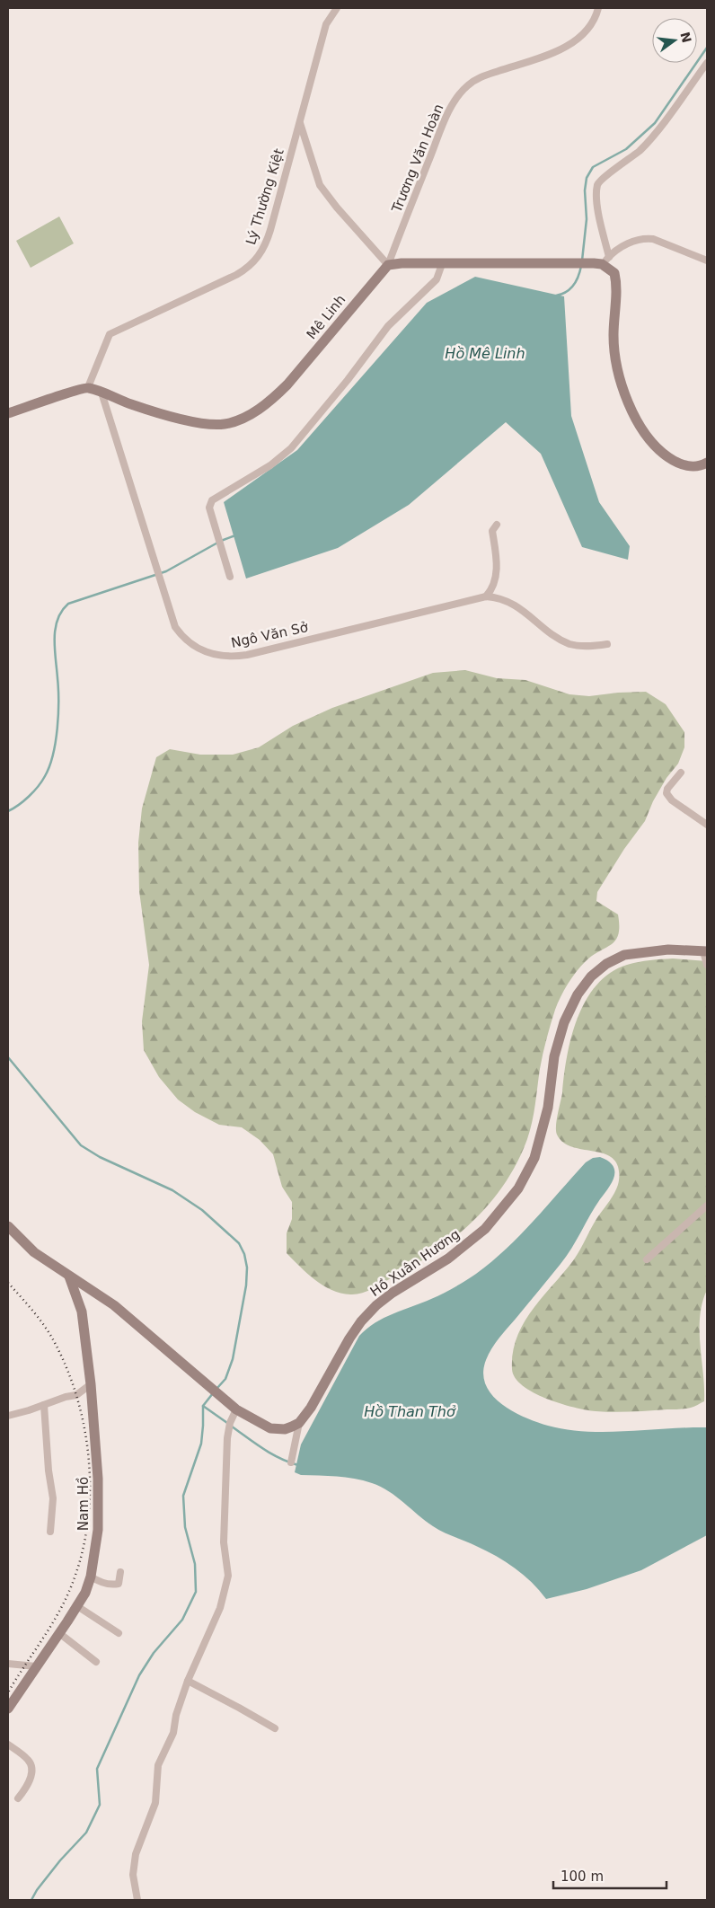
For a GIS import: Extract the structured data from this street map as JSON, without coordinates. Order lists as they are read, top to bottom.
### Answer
{
  "streets": {
    "street": [
      "Trương Văn Hoàn",
      "Lý Thường Kiệt",
      "Mê Linh",
      "Ngô Văn Sở",
      "Hồ Xuân Hương",
      "Nam Hồ"
    ]
  },
  "crossings": [
    ["Trương Văn Hoàn", "Mê Linh"],
    ["Lý Thường Kiệt", "Mê Linh"],
    ["Mê Linh", "Ngô Văn Sở"]
  ],
  "water": ["Hồ Mê Linh", "Hồ Than Thở"],
  "scale_bar": "100 m",
  "north": "right"
}
